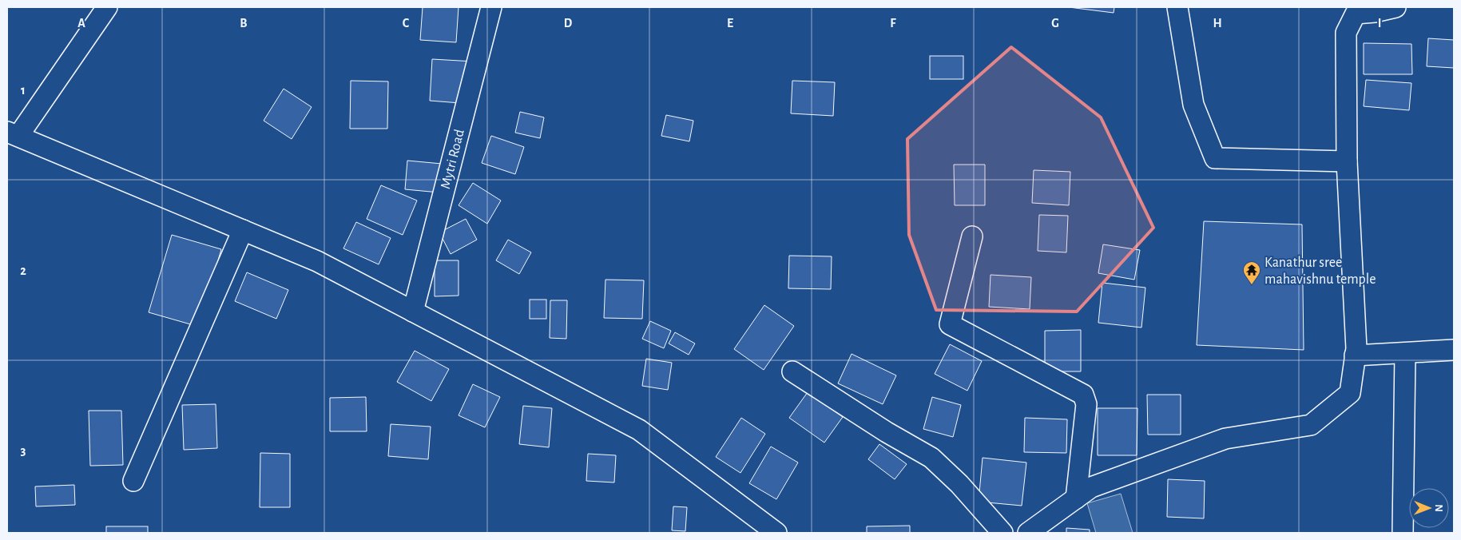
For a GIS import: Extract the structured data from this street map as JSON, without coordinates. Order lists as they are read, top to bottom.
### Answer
{
  "streets": {
    "street": ["Mytri Road"]
  },
  "places": {
    "temple": ["Kanathur sree mahavishnu temple"]
  },
  "north": "right",
  "grid": {
    "columns": [
      "A",
      "B",
      "C",
      "D",
      "E",
      "F",
      "G",
      "H",
      "I"
    ],
    "rows": ["1", "2", "3"]
  }
}
